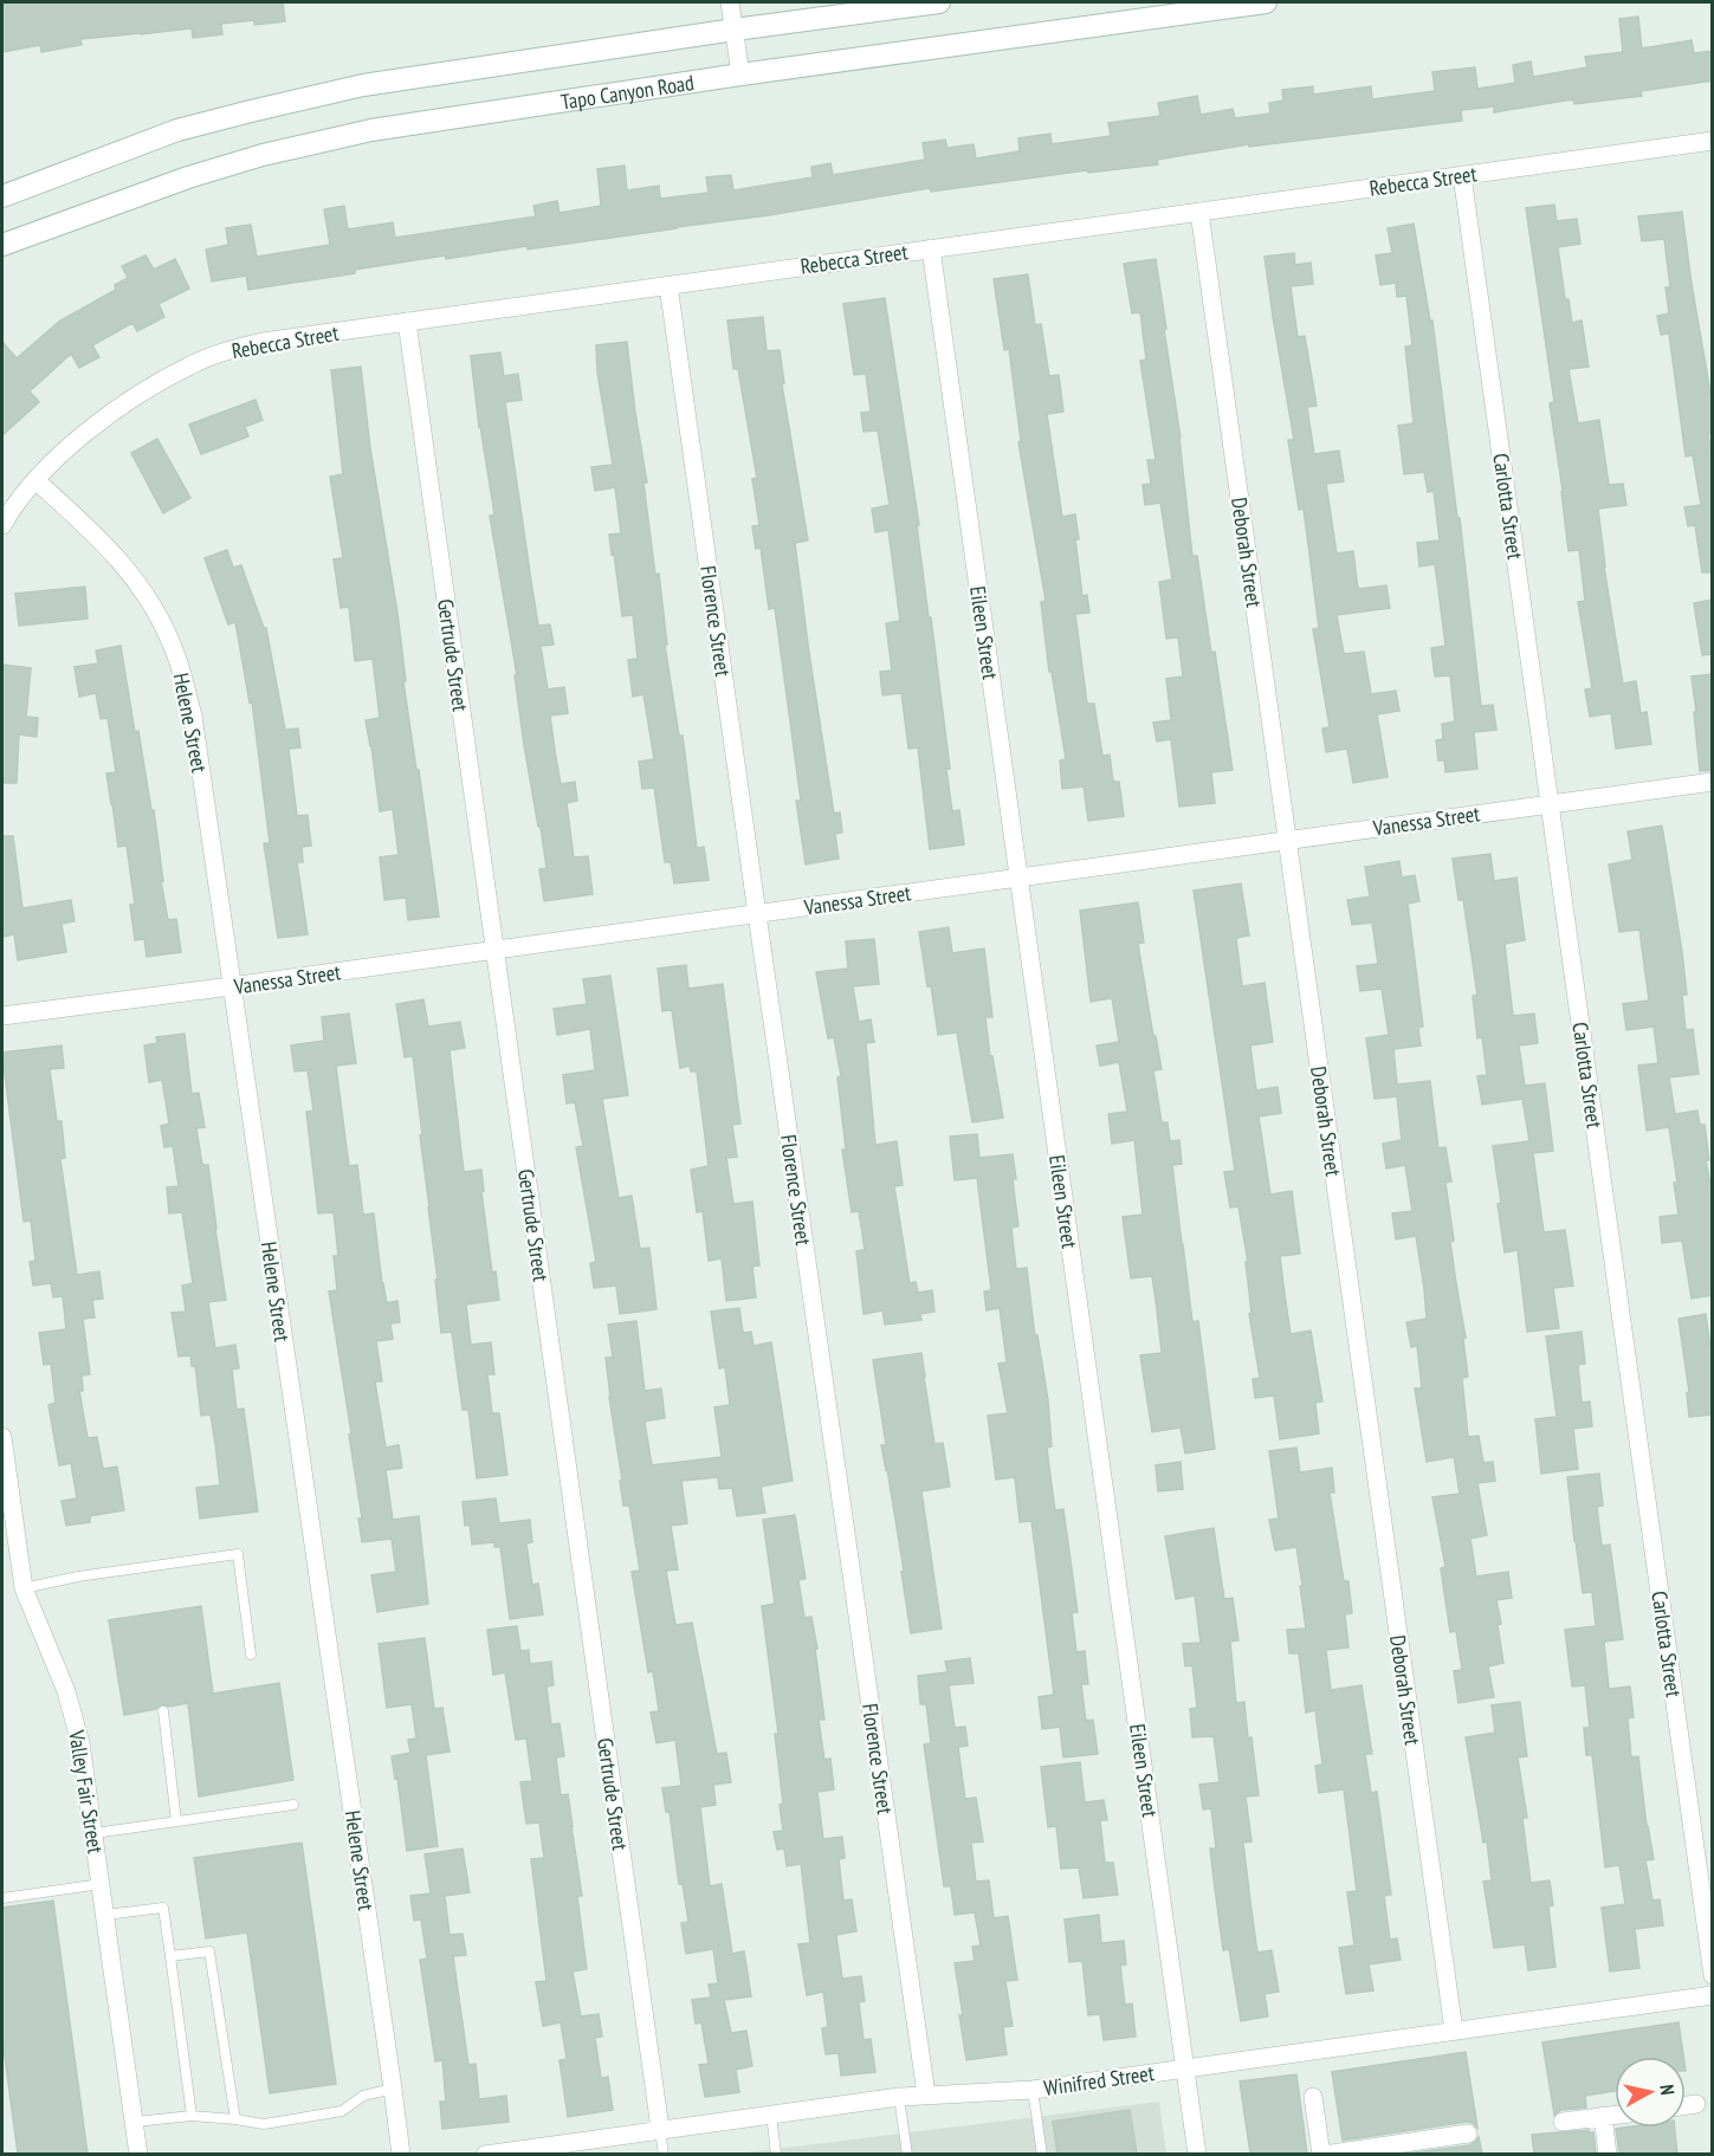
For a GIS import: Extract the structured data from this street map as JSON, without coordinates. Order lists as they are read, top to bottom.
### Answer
{
  "streets": {
    "main road": ["Tapo Canyon Road"],
    "street": [
      "Rebecca Street",
      "Carlotta Street",
      "Deborah Street",
      "Florence Street",
      "Eileen Street",
      "Gertrude Street",
      "Helene Street",
      "Vanessa Street",
      "Valley Fair Street",
      "Winifred Street"
    ]
  },
  "crossings": [
    ["Rebecca Street", "Carlotta Street"],
    ["Rebecca Street", "Deborah Street"],
    ["Rebecca Street", "Florence Street"],
    ["Rebecca Street", "Eileen Street"],
    ["Rebecca Street", "Gertrude Street"],
    ["Rebecca Street", "Helene Street"],
    ["Carlotta Street", "Vanessa Street"],
    ["Deborah Street", "Vanessa Street"],
    ["Deborah Street", "Winifred Street"],
    ["Florence Street", "Vanessa Street"],
    ["Florence Street", "Winifred Street"],
    ["Eileen Street", "Vanessa Street"],
    ["Eileen Street", "Winifred Street"],
    ["Gertrude Street", "Vanessa Street"],
    ["Gertrude Street", "Winifred Street"],
    ["Helene Street", "Vanessa Street"]
  ],
  "north": "right"
}
